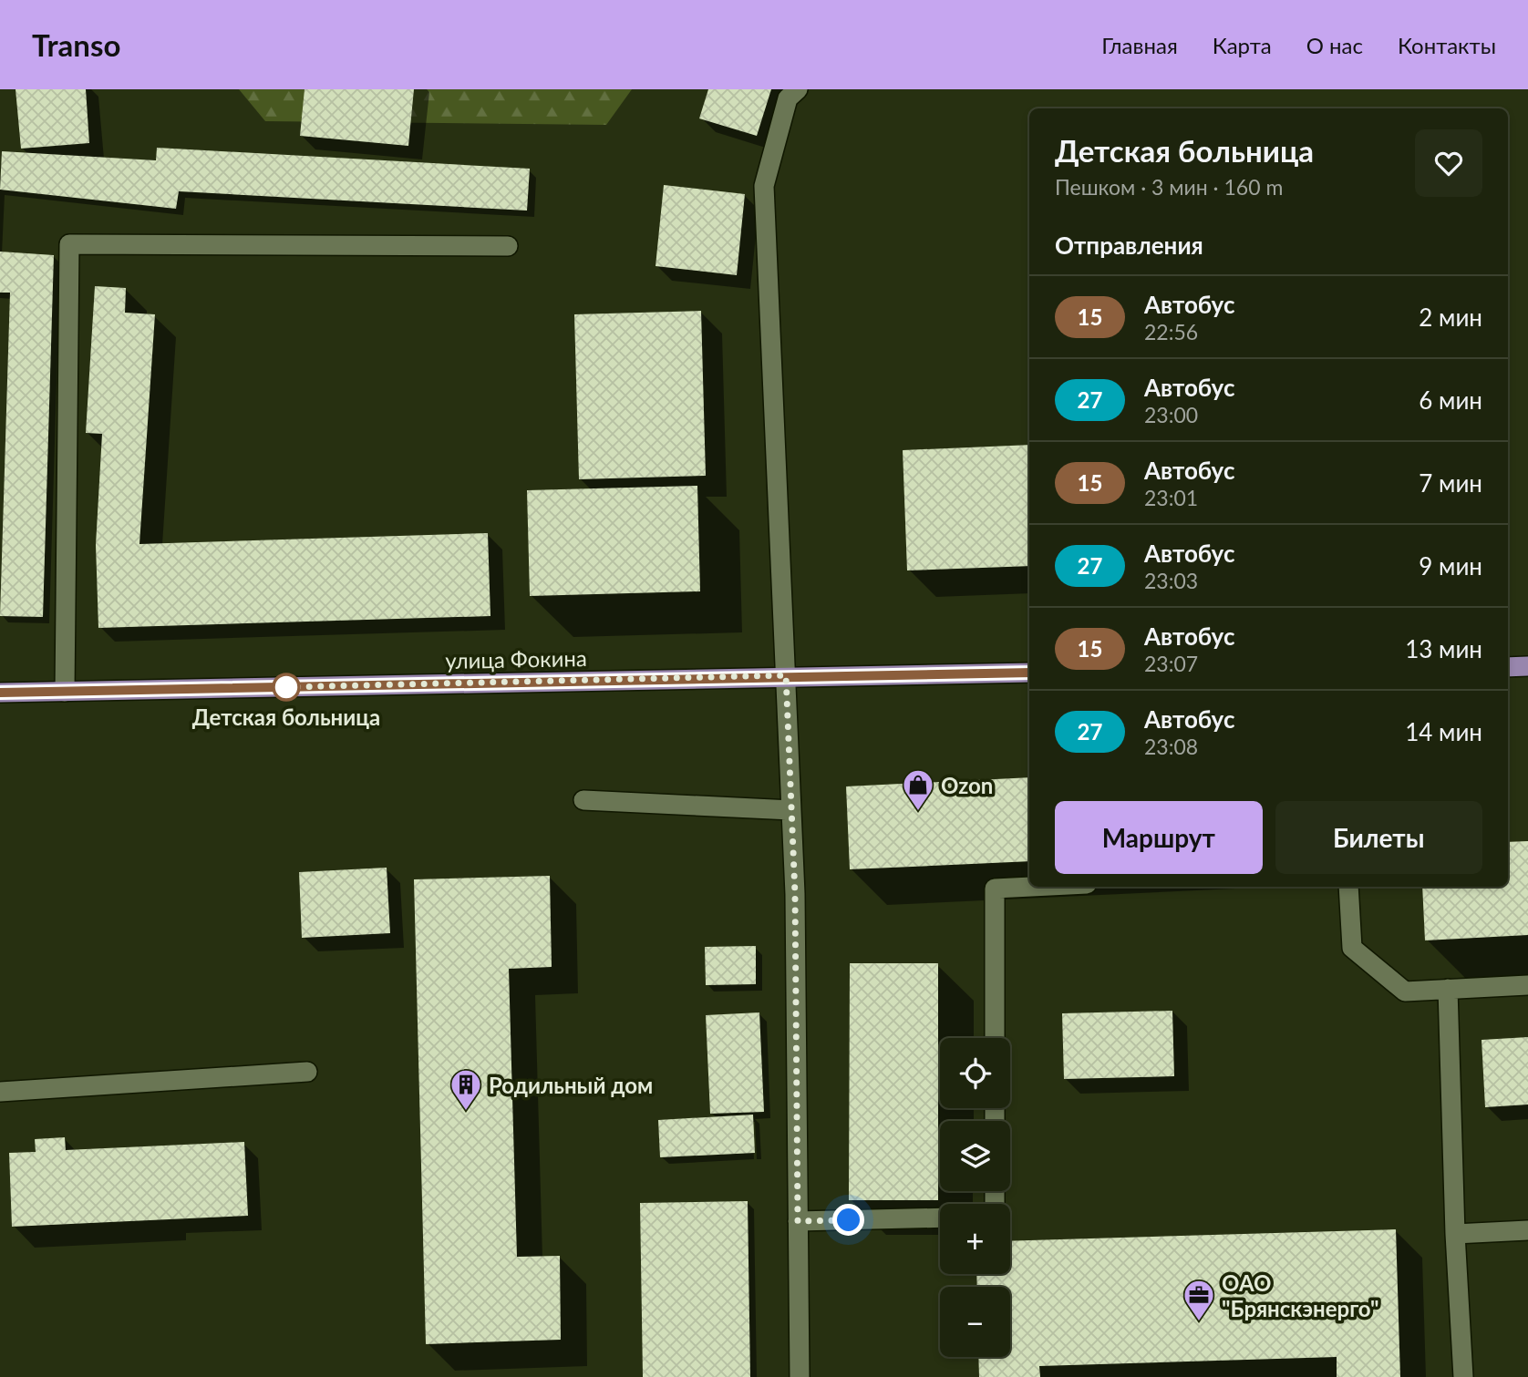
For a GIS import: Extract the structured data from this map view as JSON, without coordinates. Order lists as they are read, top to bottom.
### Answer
{
  "streets": {
    "main road": ["улица Фокина"]
  },
  "places": {
    "other": ["Детская больница"],
    "shop": ["Ozon"],
    "building": ["Родильный дом"],
    "office": ["ОАО \"Брянскэнерго\""]
  },
  "lines": ["bus line 15"],
  "page": {
    "header": "Transo",
    "nav": [
      "Главная",
      "Карта",
      "О нас",
      "Контакты"
    ],
    "heading": [
      ["Детская больница", "Пешком · 3 мин · 160 m"],
      "Отправления"
    ],
    "list": [
      {
        "mark": "15",
        "name": "Автобус",
        "note": "22:56",
        "value": "2 мин"
      },
      {
        "mark": "27",
        "name": "Автобус",
        "note": "23:00",
        "value": "6 мин"
      },
      {
        "mark": "15",
        "name": "Автобус",
        "note": "23:01",
        "value": "7 мин"
      },
      {
        "mark": "27",
        "name": "Автобус",
        "note": "23:03",
        "value": "9 мин"
      },
      {
        "mark": "15",
        "name": "Автобус",
        "note": "23:07",
        "value": "13 мин"
      },
      {
        "mark": "27",
        "name": "Автобус",
        "note": "23:08",
        "value": "14 мин"
      }
    ],
    "buttons": ["Маршрут", "Билеты"],
    "map_buttons": ["+", "−"]
  }
}
